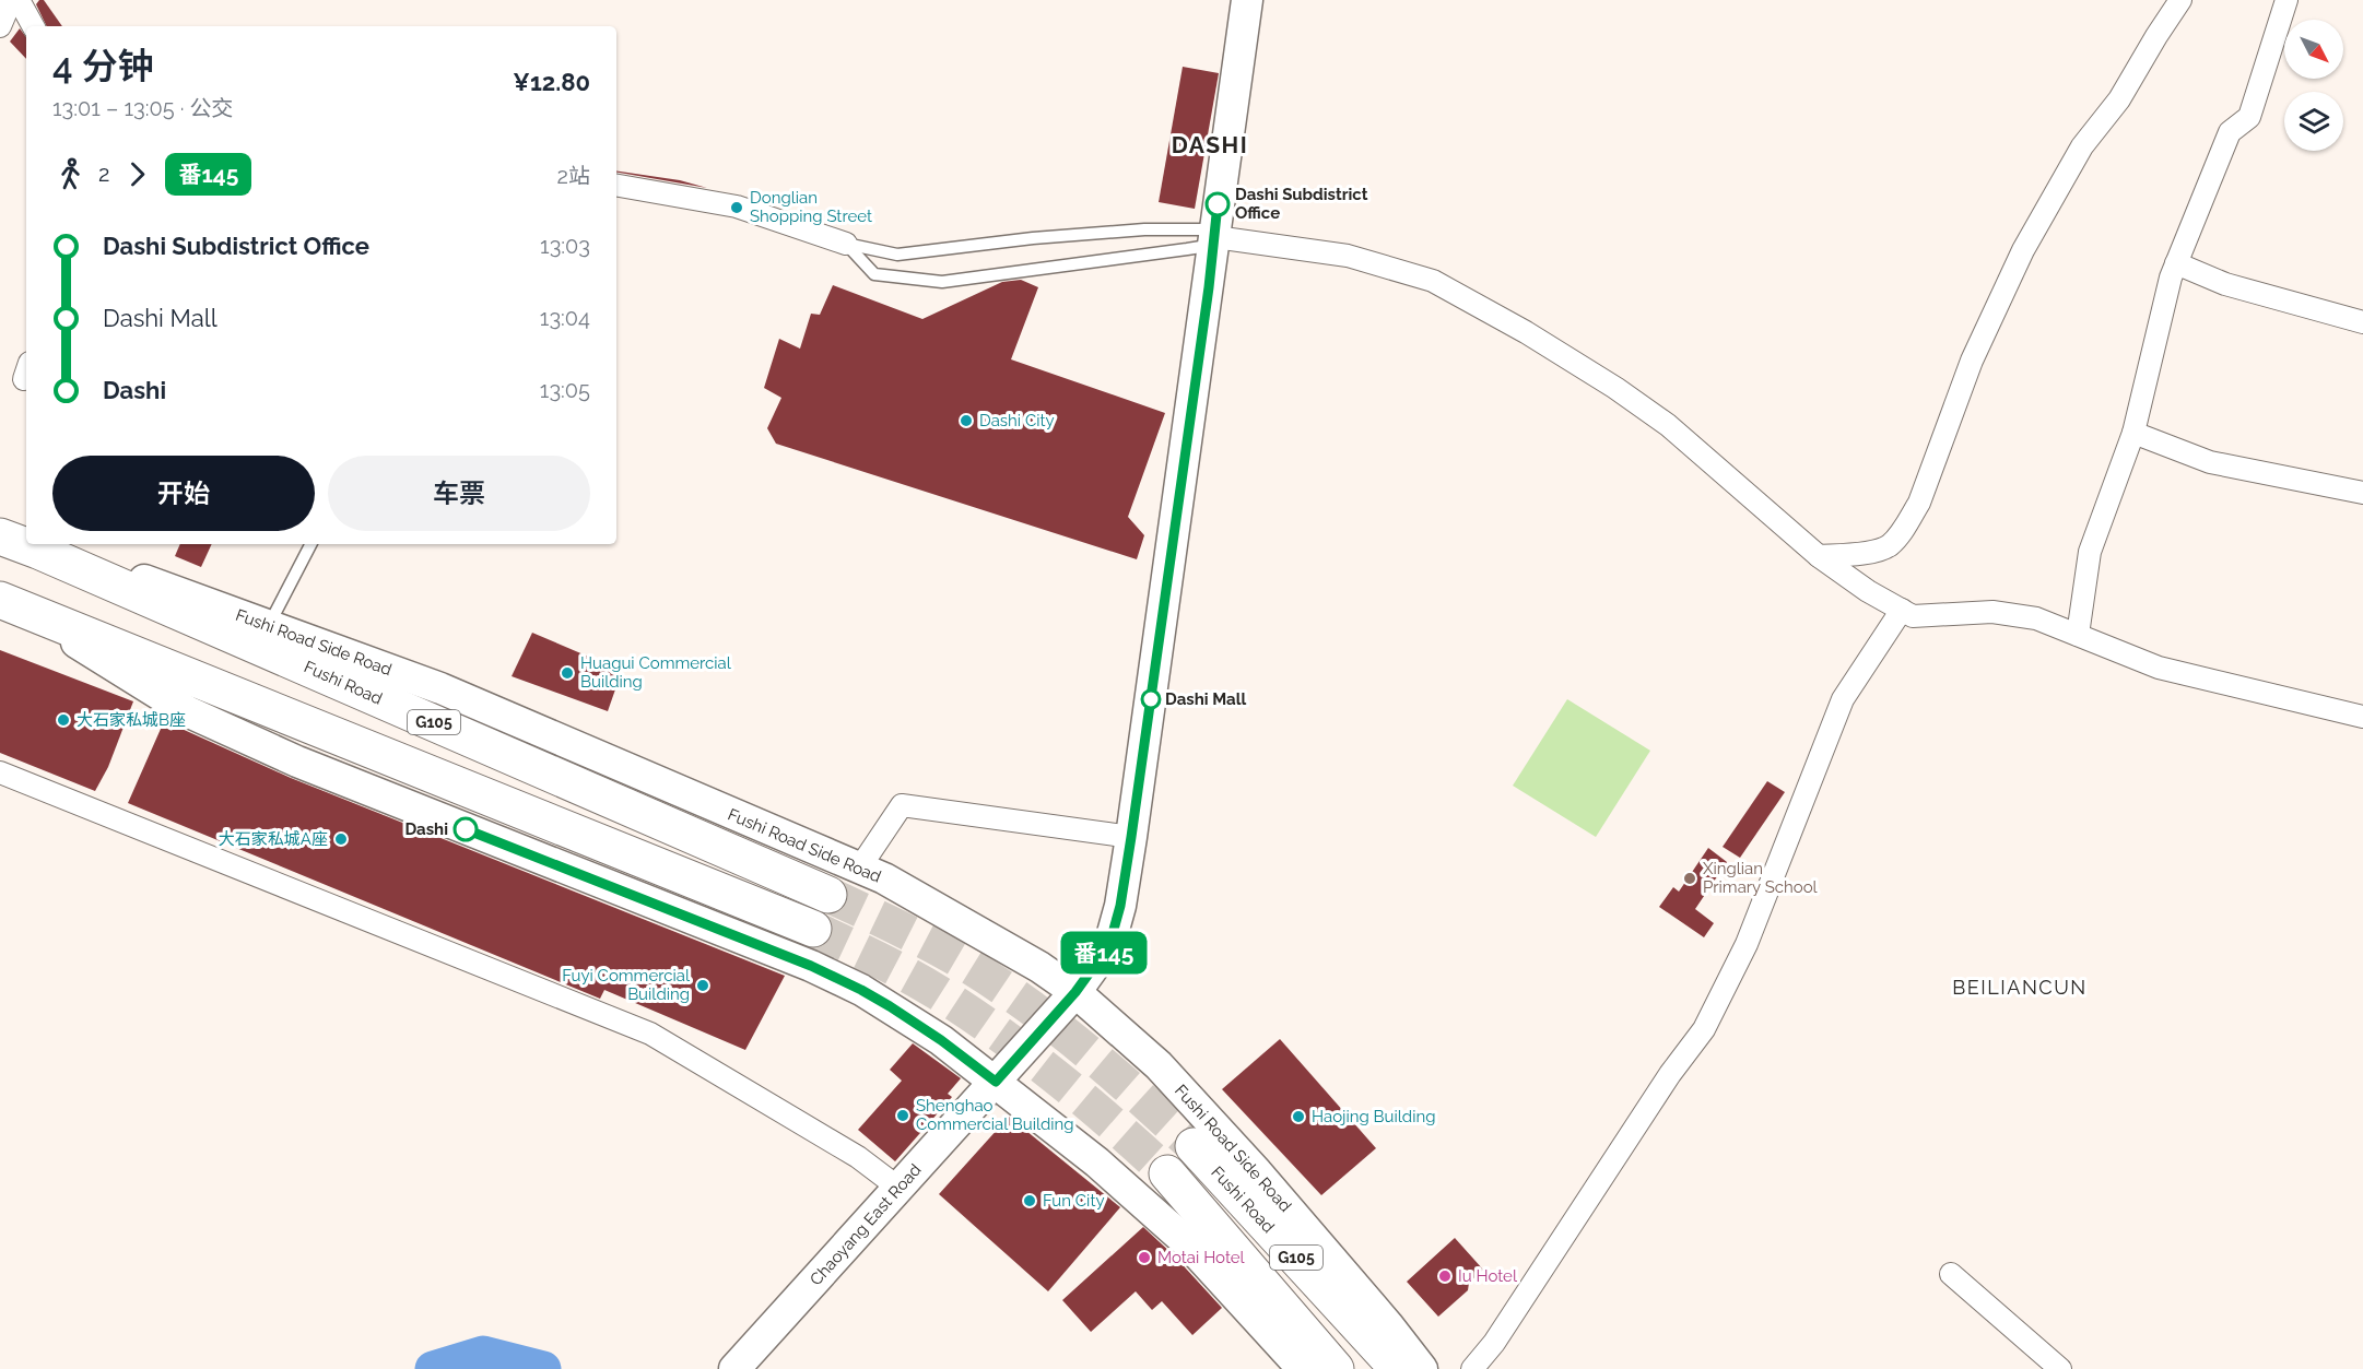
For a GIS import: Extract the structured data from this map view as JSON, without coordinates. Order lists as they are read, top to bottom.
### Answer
{
  "streets": {
    "highway": ["Fushi Road", "G105"],
    "main road": ["Fushi Road Side Road", "Chaoyang East Road"]
  },
  "crossings": [
    ["Fushi Road Side Road", "Fushi Road"],
    ["Fushi Road Side Road", "Chaoyang East Road"]
  ],
  "districts": ["DASHI", "BEILIANCUN"],
  "places": [
    "Dashi Subdistrict Office",
    "Donglian Shopping Street",
    "Dashi City",
    "Huagui Commercial Building",
    "Dashi Mall",
    "大石家私城B座",
    "Dashi",
    "大石家私城A座",
    "Xinglian Primary School",
    "Fuyi Commercial Building",
    "Shenghao Commercial Building",
    "Haojing Building",
    "Fun City",
    "Motai Hotel",
    "Iu Hotel"
  ],
  "lines": ["bus line 番145"],
  "north": "bottom right",
  "page": {
    "on_map": "番145",
    "heading": ["4 分钟", "13:01 – 13:05 · 公交", "¥12.80"],
    "legs": ["2", "番145", "2站"],
    "list": [
      {
        "name": "Dashi Subdistrict Office",
        "value": "13:03"
      },
      {
        "name": "Dashi Mall",
        "value": "13:04"
      },
      {
        "name": "Dashi",
        "value": "13:05"
      }
    ],
    "buttons": ["开始", "车票"]
  }
}
